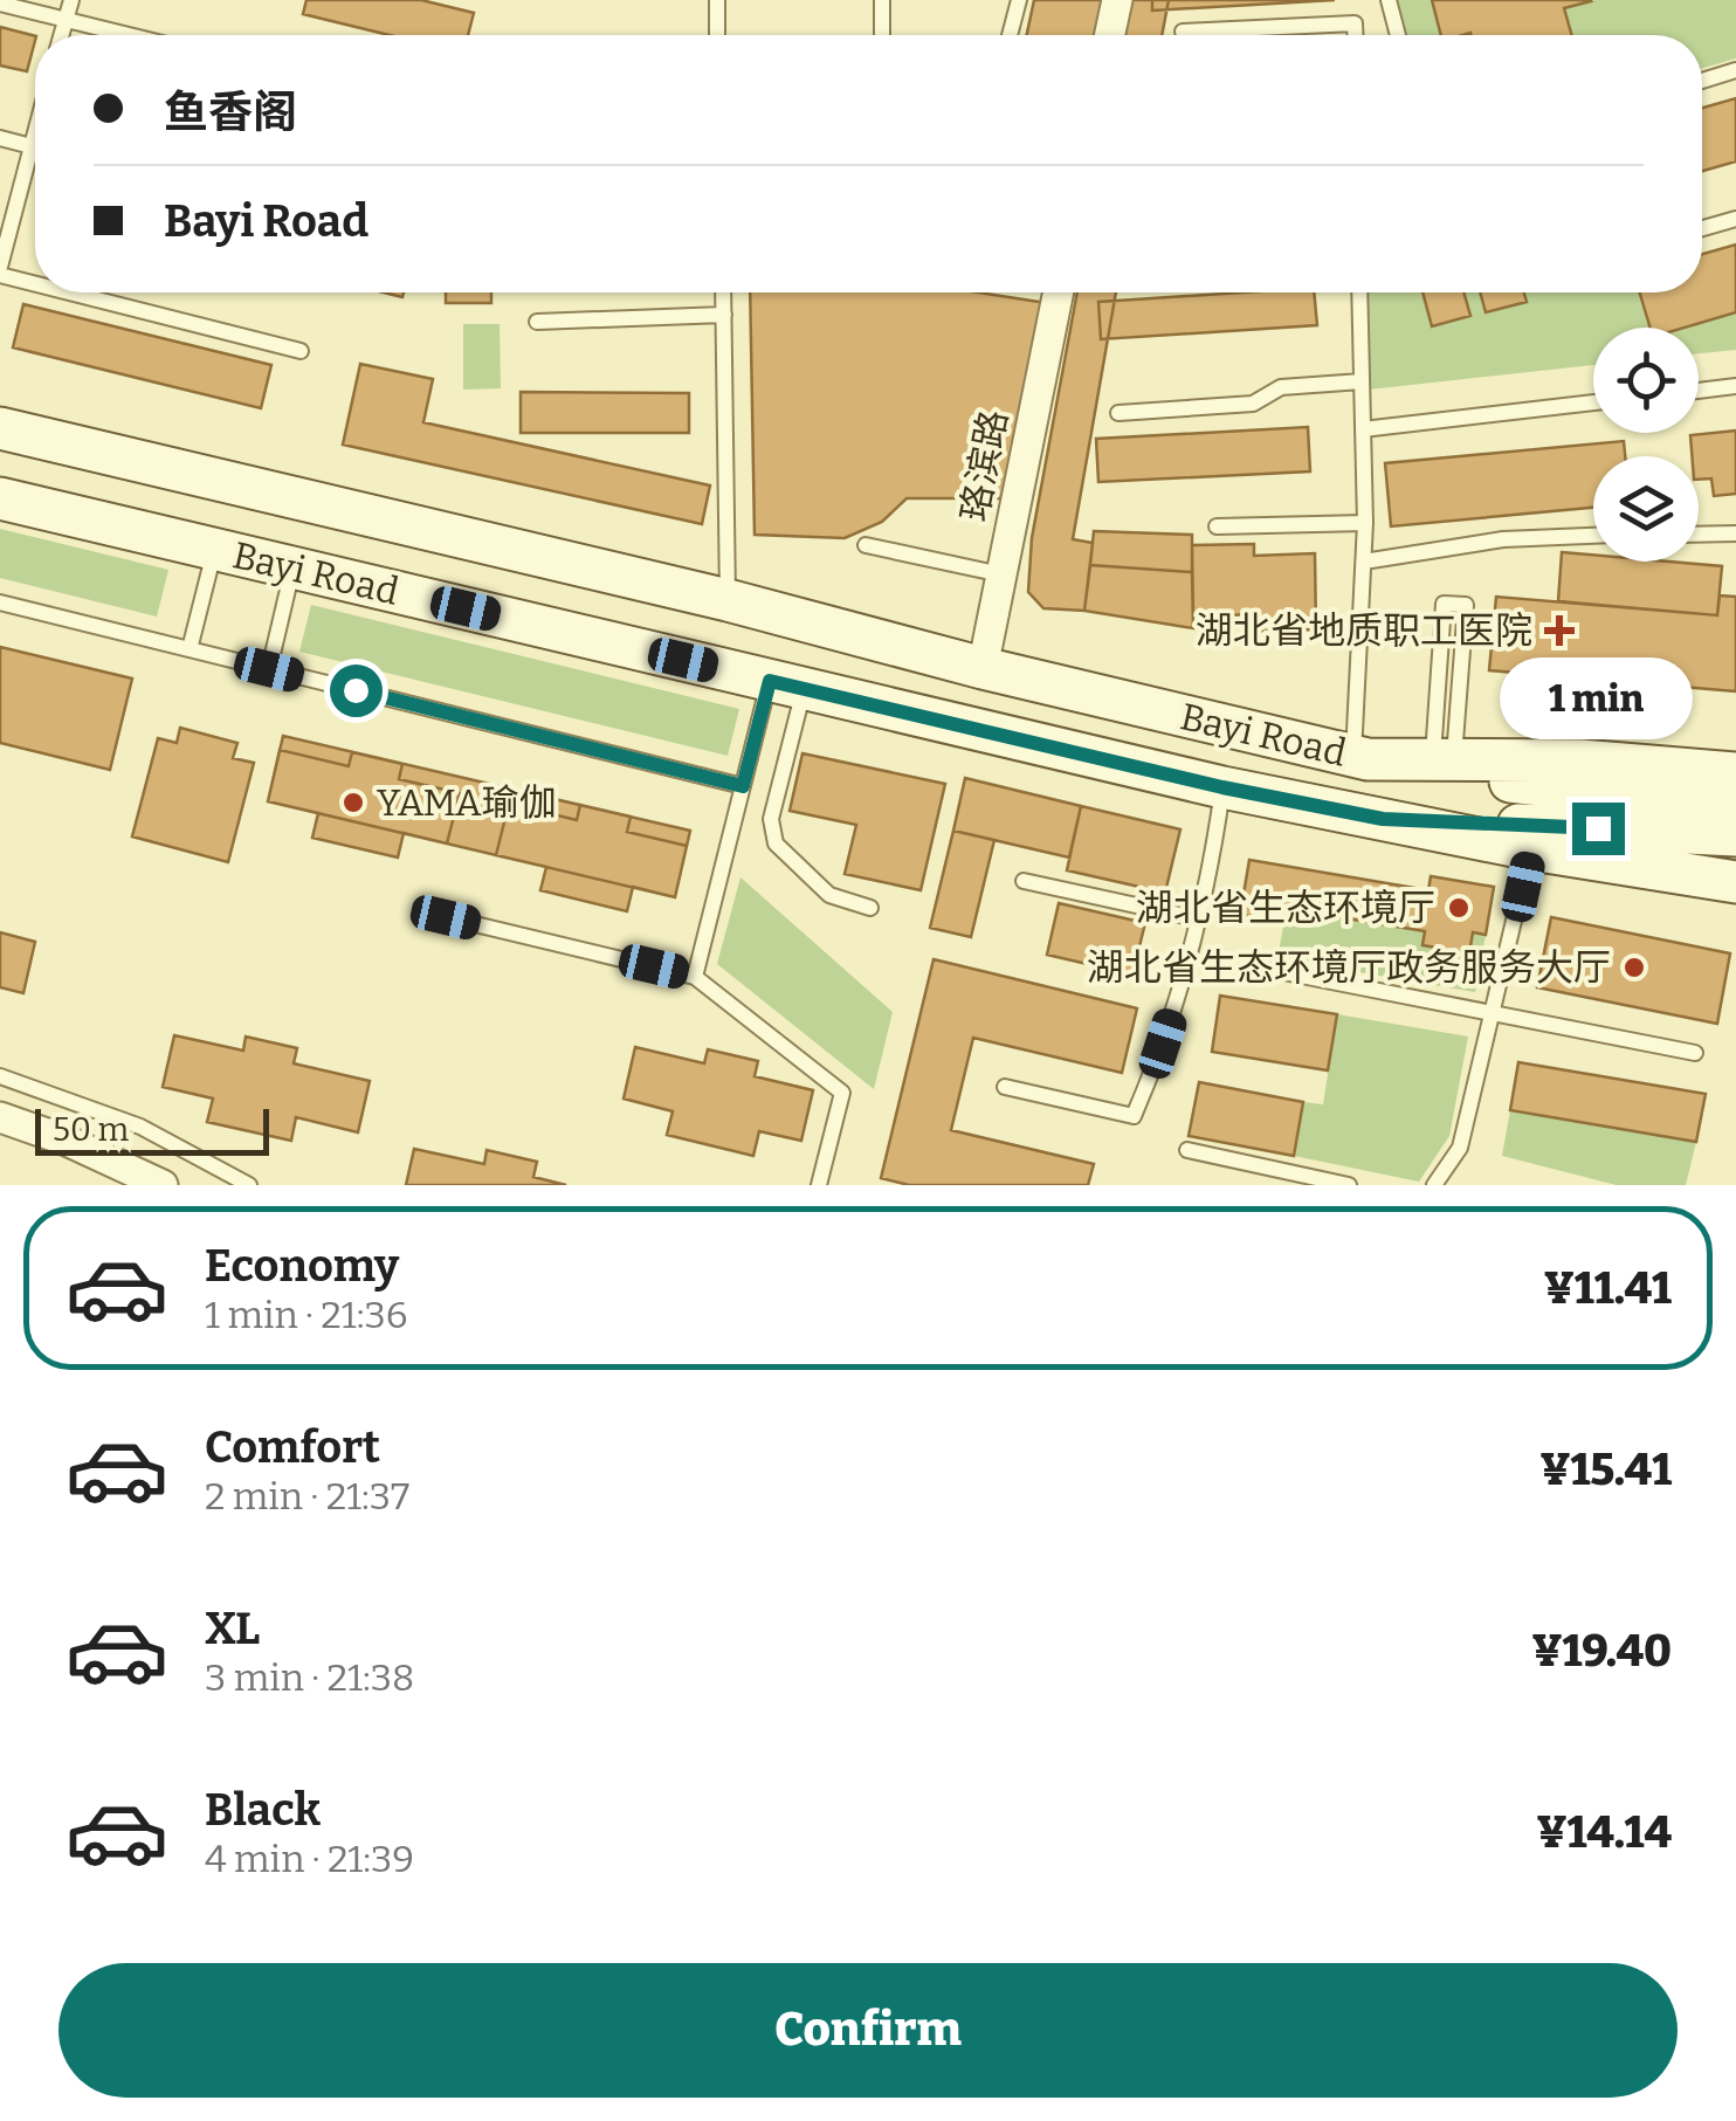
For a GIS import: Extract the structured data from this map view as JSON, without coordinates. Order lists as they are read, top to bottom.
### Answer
{
  "streets": {
    "main road": ["Bayi Road"],
    "street": ["珞滨路"]
  },
  "crossings": [
    ["珞滨路", "Bayi Road"]
  ],
  "places": {
    "health": ["湖北省地质职工医院"],
    "other": ["YAMA瑜伽", "湖北省生态环境厅", "湖北省生态环境厅政务服务大厅"]
  },
  "scale_bar": "50 m",
  "page": {
    "banner": ["鱼香阁", "Bayi Road"],
    "bubble": "1 min",
    "scale": "50 m",
    "list": [
      {
        "name": "Economy",
        "note": "1 min · 21:36",
        "value": "¥11.41"
      },
      {
        "name": "Comfort",
        "note": "2 min · 21:37",
        "value": "¥15.41"
      },
      {
        "name": "XL",
        "note": "3 min · 21:38",
        "value": "¥19.40"
      },
      {
        "name": "Black",
        "note": "4 min · 21:39",
        "value": "¥14.14"
      }
    ],
    "buttons": "Confirm"
  }
}
